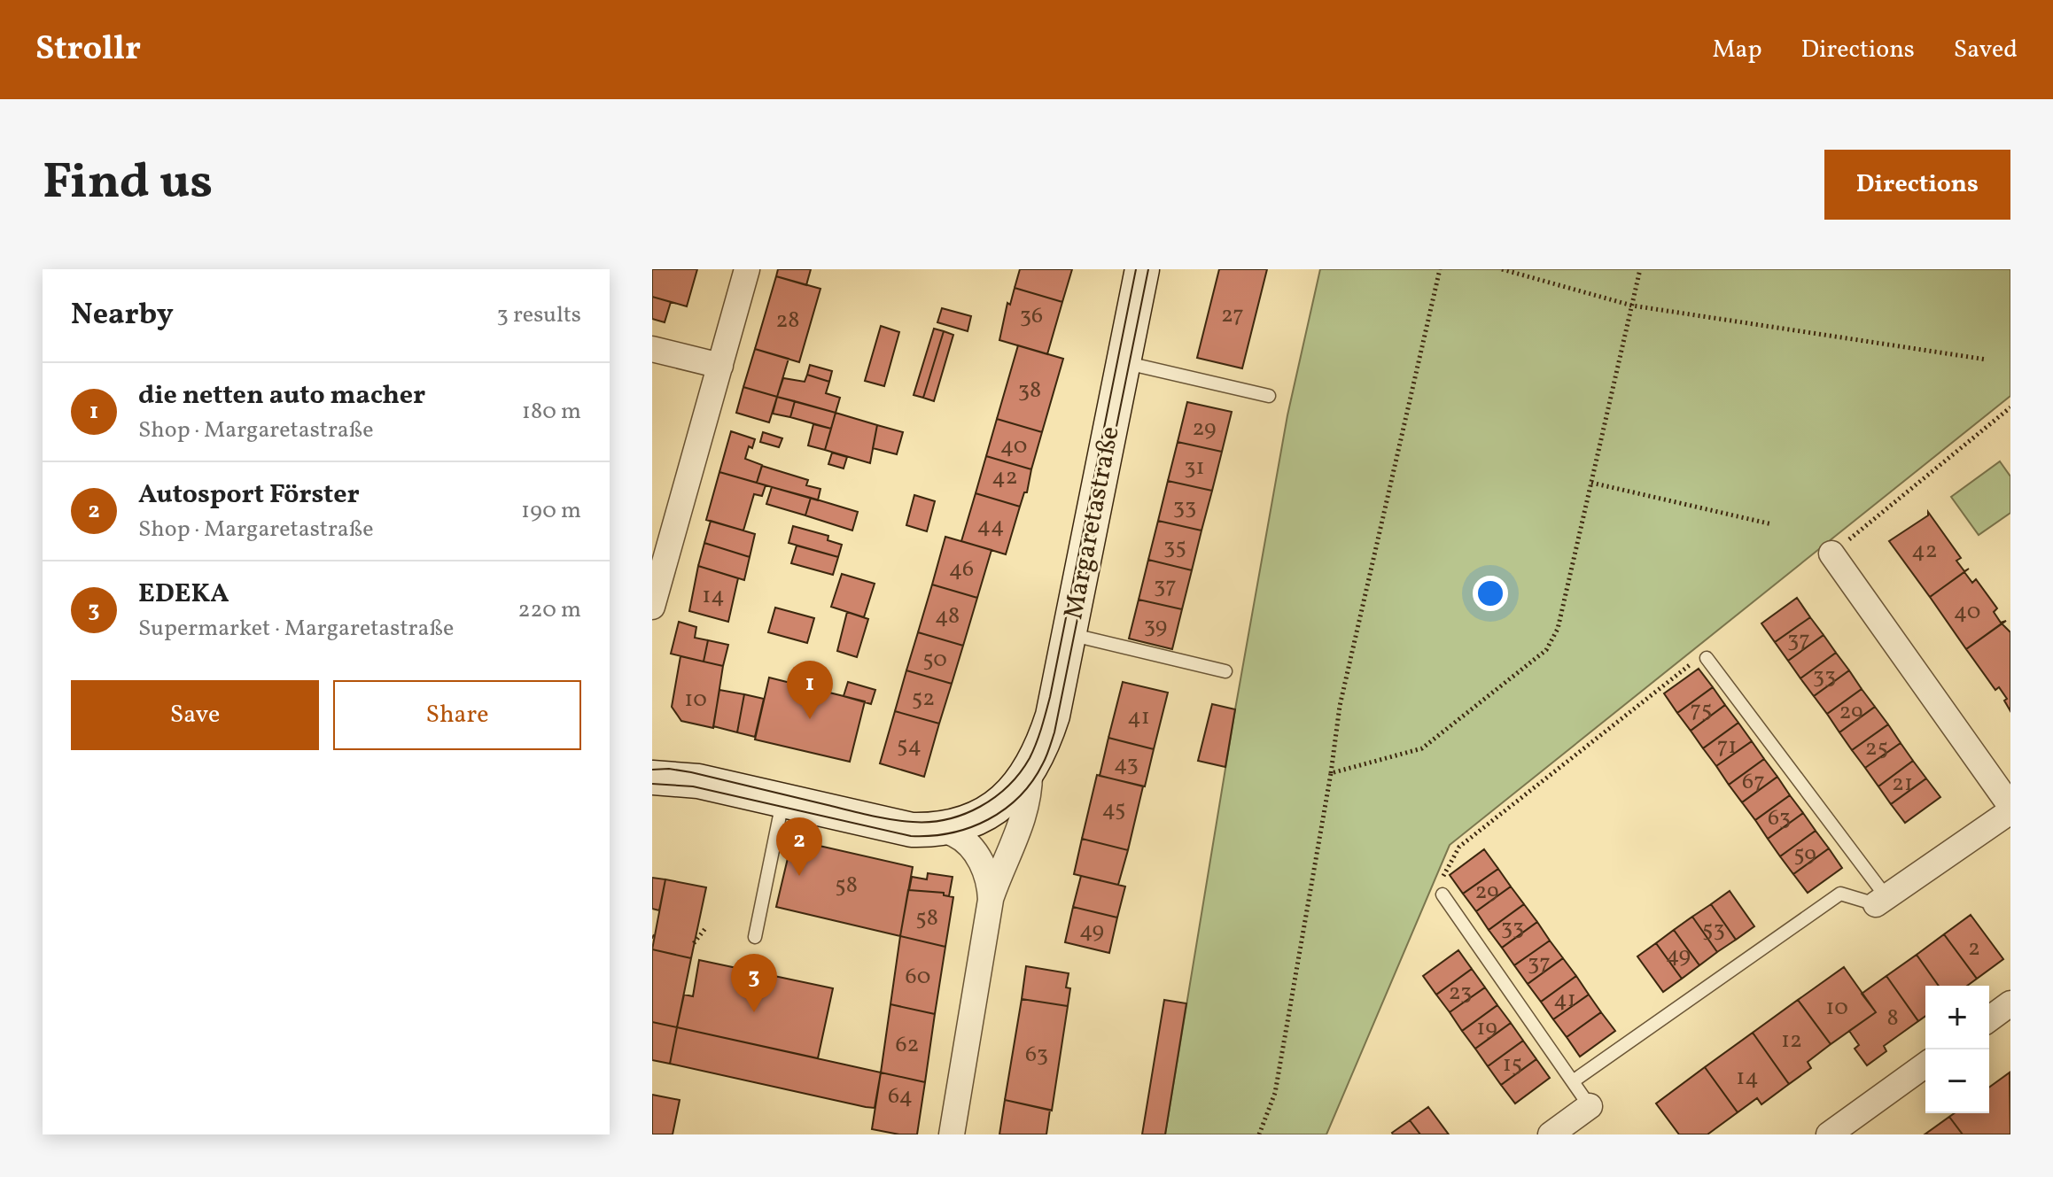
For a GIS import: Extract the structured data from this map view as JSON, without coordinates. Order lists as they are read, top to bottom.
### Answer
{
  "streets": {
    "street": ["Margaretastraße"]
  },
  "house_numbers": [
    "27",
    "36",
    "28",
    "38",
    "29",
    "40",
    "31",
    "42",
    "33",
    "44",
    "35",
    "42",
    "46",
    "37",
    "14",
    "40",
    "48",
    "39",
    "37",
    "50",
    "33",
    "52",
    "10",
    "75",
    "29",
    "41",
    "54",
    "71",
    "25",
    "43",
    "67",
    "21",
    "45",
    "63",
    "59",
    "58",
    "29",
    "58",
    "33",
    "53",
    "49",
    "2",
    "49",
    "37",
    "60",
    "23",
    "41",
    "10",
    "8",
    "19",
    "12",
    "62",
    "63",
    "15",
    "14",
    "64"
  ],
  "page": {
    "header": "Strollr",
    "nav": ["Map", "Directions", "Saved"],
    "title": "Find us",
    "buttons": [
      "Directions",
      ["Save", "Share"]
    ],
    "heading": ["Nearby", "3 results"],
    "list": [
      {
        "mark": "1",
        "name": "die netten auto macher",
        "note": "Shop · Margaretastraße",
        "value": "180 m"
      },
      {
        "mark": "2",
        "name": "Autosport Förster",
        "note": "Shop · Margaretastraße",
        "value": "190 m"
      },
      {
        "mark": "3",
        "name": "EDEKA",
        "note": "Supermarket · Margaretastraße",
        "value": "220 m"
      }
    ],
    "pins": ["1", "2", "3"],
    "map_buttons": ["+", "−"]
  }
}
